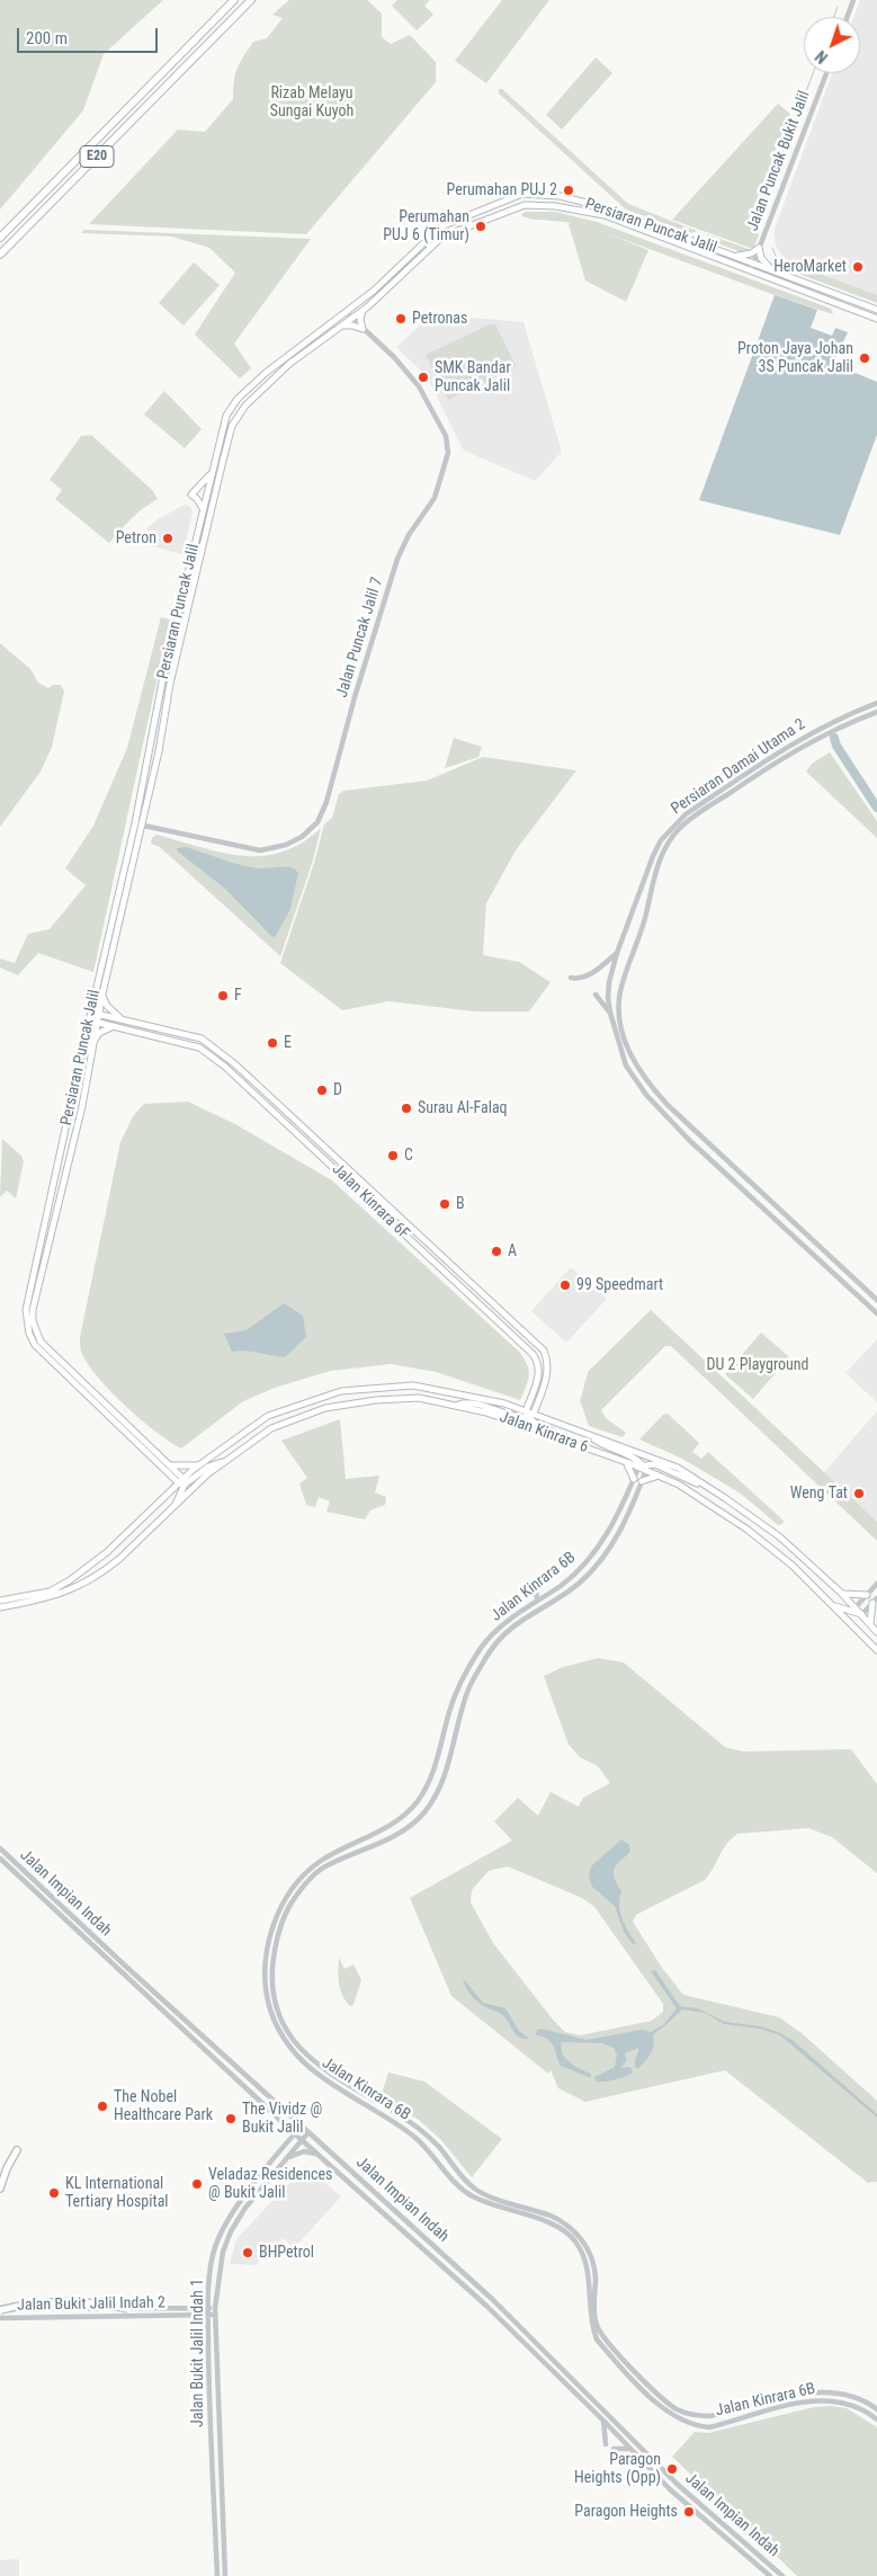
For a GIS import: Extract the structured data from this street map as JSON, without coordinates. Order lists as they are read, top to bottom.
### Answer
{
  "streets": {
    "highway": ["E20"],
    "main road": ["Persiaran Puncak Jalil", "Jalan Kinrara 6F", "Jalan Kinrara 6"],
    "street": [
      "Jalan Puncak Bukit Jalil",
      "Jalan Puncak Jalil 7",
      "Persiaran Damai Utama 2",
      "Jalan Kinrara 6B",
      "Jalan Impian Indah",
      "Jalan Bukit Jalil Indah 2",
      "Jalan Bukit Jalil Indah 1"
    ]
  },
  "crossings": [
    ["Jalan Puncak Bukit Jalil", "Persiaran Puncak Jalil"],
    ["Persiaran Puncak Jalil", "Jalan Puncak Jalil 7"],
    ["Persiaran Puncak Jalil", "Jalan Kinrara 6F"],
    ["Persiaran Puncak Jalil", "Jalan Kinrara 6"],
    ["Jalan Kinrara 6F", "Jalan Kinrara 6"],
    ["Jalan Kinrara 6", "Jalan Kinrara 6B"],
    ["Jalan Impian Indah", "Jalan Bukit Jalil Indah 1"],
    ["Jalan Bukit Jalil Indah 2", "Jalan Bukit Jalil Indah 1"]
  ],
  "parks": ["Rizab Melayu Sungai Kuyoh", "DU 2 Playground"],
  "places": [
    "Perumahan PUJ 2",
    "Perumahan PUJ 6 (Timur)",
    "HeroMarket",
    "Petronas",
    "Proton Jaya Johan 3S Puncak Jalil",
    "SMK Bandar Puncak Jalil",
    "Petron",
    "F",
    "E",
    "D",
    "Surau Al-Falaq",
    "C",
    "B",
    "A",
    "99 Speedmart",
    "Weng Tat",
    "The Nobel Healthcare Park",
    "The Vividz @ Bukit Jalil",
    "Veladaz Residences @ Bukit Jalil",
    "KL International Tertiary Hospital",
    "BHPetrol",
    "Paragon Heights (Opp)",
    "Paragon Heights"
  ],
  "scale_bar": "200 m",
  "north": "bottom left"
}
